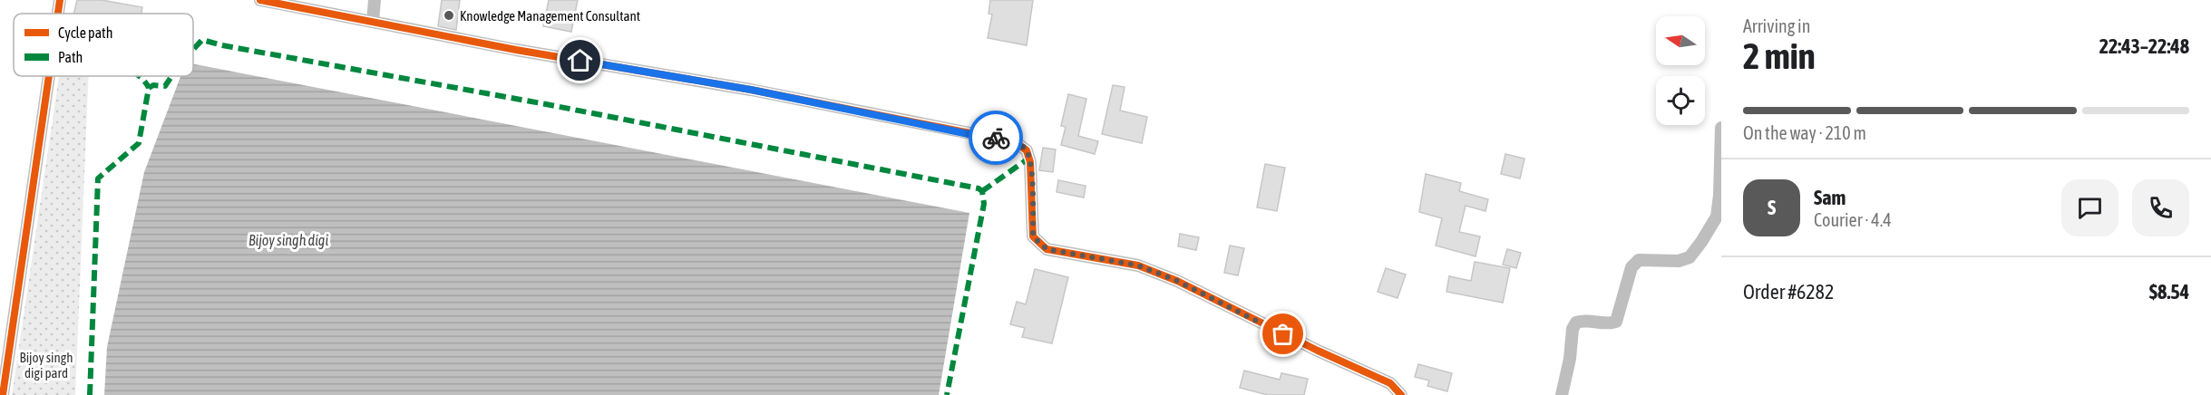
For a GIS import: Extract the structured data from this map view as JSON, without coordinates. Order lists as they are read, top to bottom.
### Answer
{
  "water": ["Bijoy singh digi"],
  "parks": ["Bijoy singh digi pard"],
  "places": ["Knowledge Management Consultant"],
  "legend": ["Cycle path", "Path"],
  "north": "left",
  "page": {
    "heading": ["2 min", "Arriving in", "22:43–22:48"],
    "panel": [
      "Sam",
      "Courier · 4.4",
      "Order #6282",
      "$8.54"
    ],
    "bar": "On the way · 210 m",
    "round": "S"
  }
}
